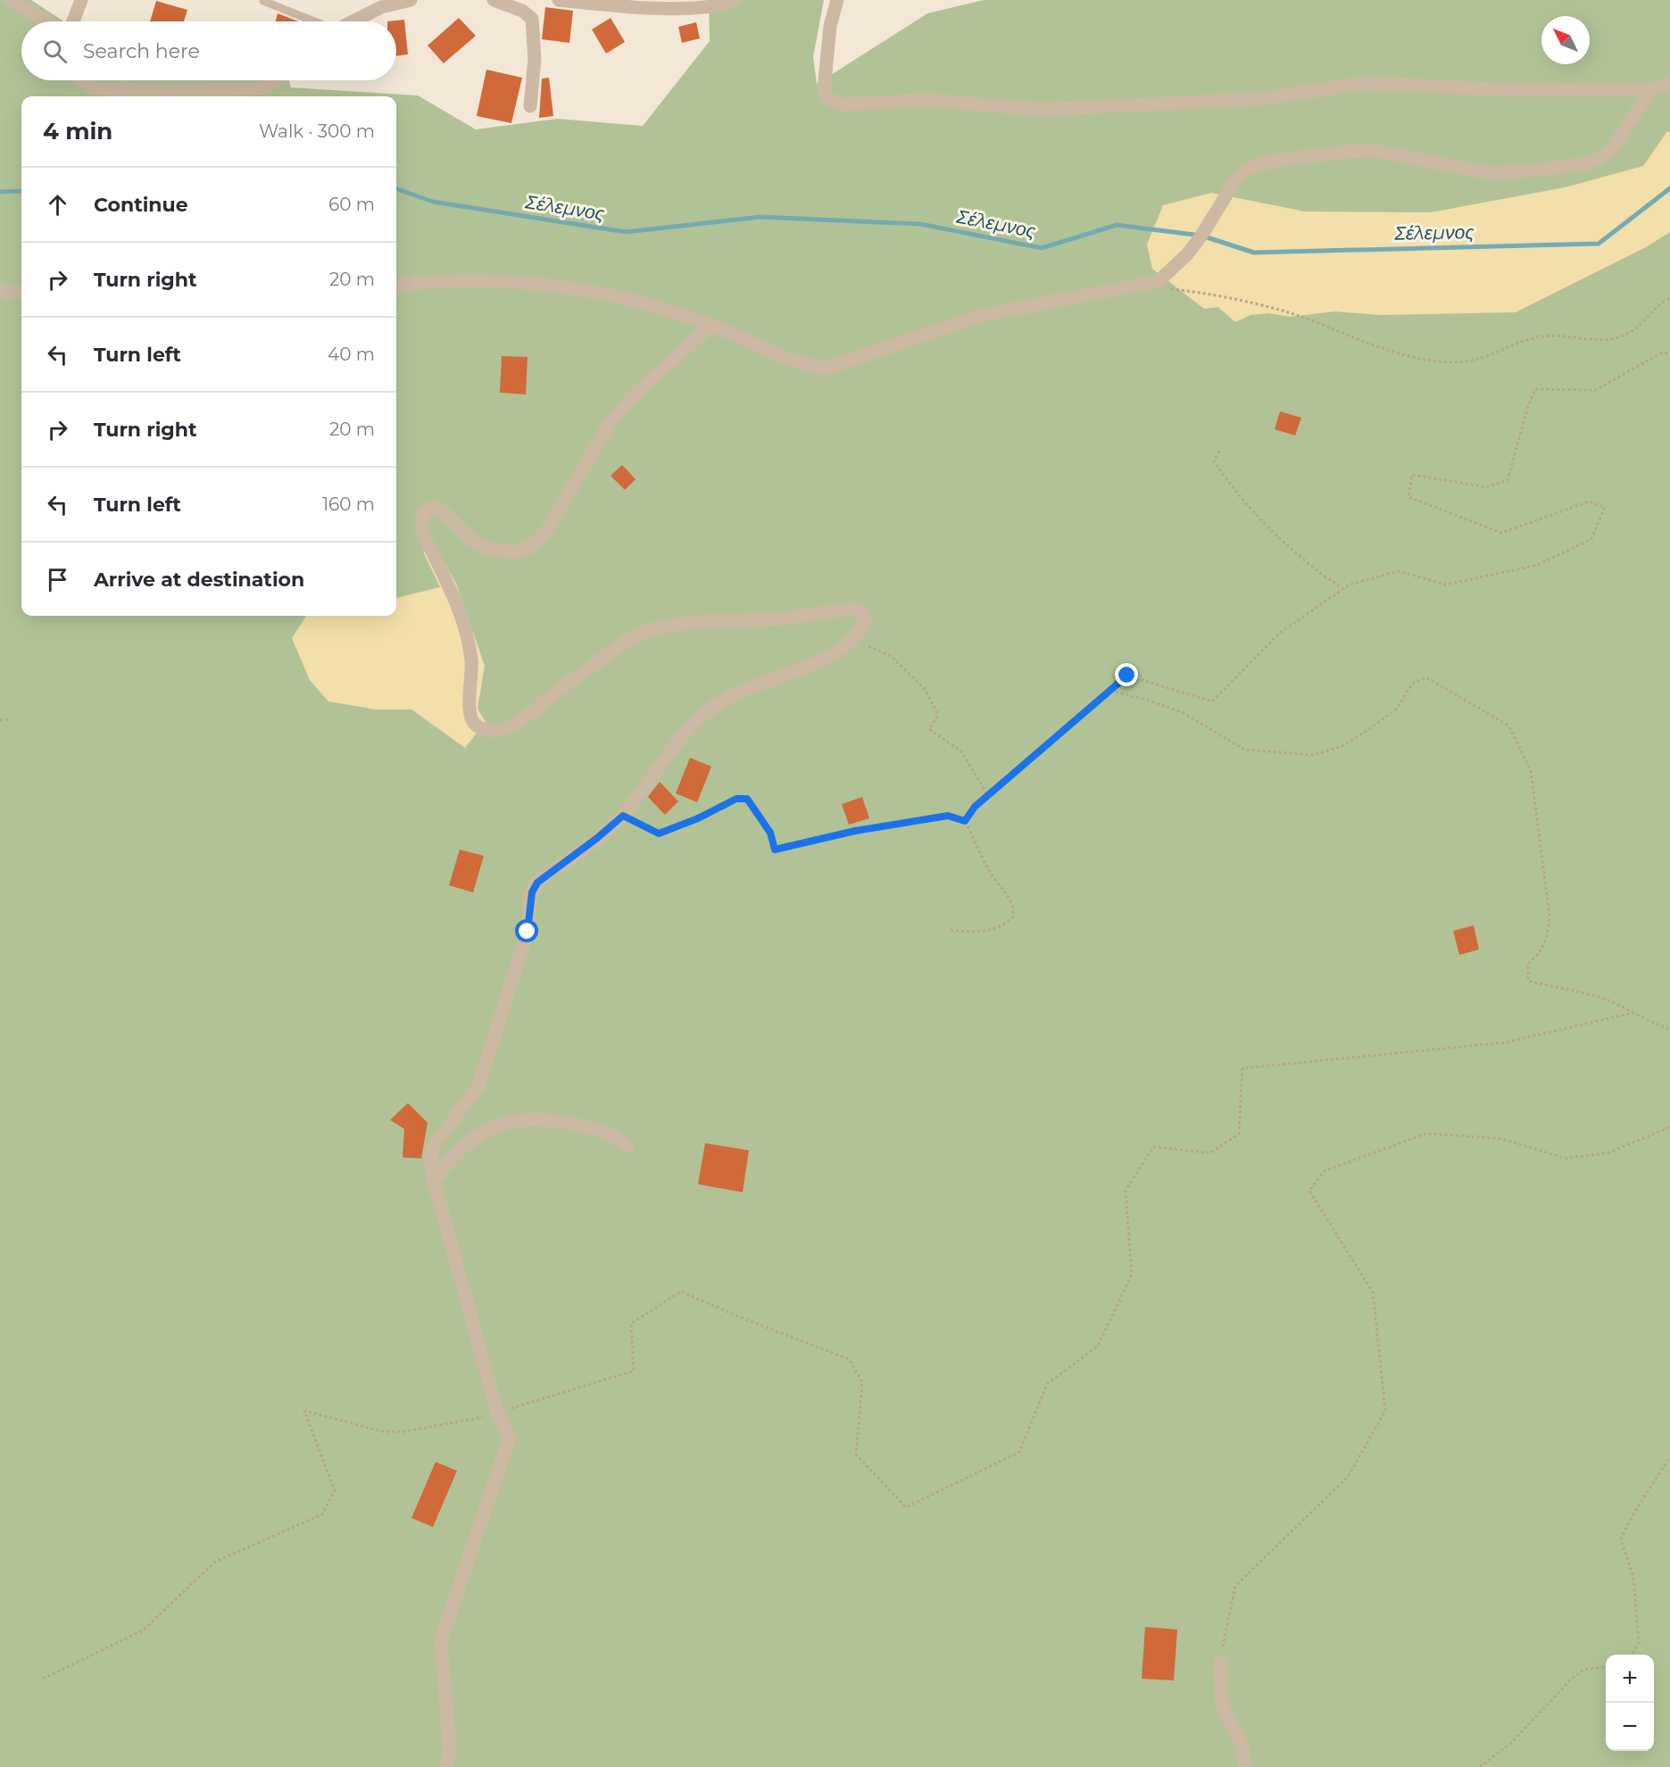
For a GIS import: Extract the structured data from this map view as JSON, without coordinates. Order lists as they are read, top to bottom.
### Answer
{
  "water": ["Σέλεμνος"],
  "north": "top left",
  "page": {
    "search": "Search here",
    "heading": ["4 min", "Walk · 300 m"],
    "list": [
      ["Continue", "60 m"],
      ["Turn right", "20 m"],
      ["Turn left", "40 m"],
      ["Turn right", "20 m"],
      ["Turn left", "160 m"],
      "Arrive at destination"
    ],
    "map_buttons": ["+", "−"]
  }
}
